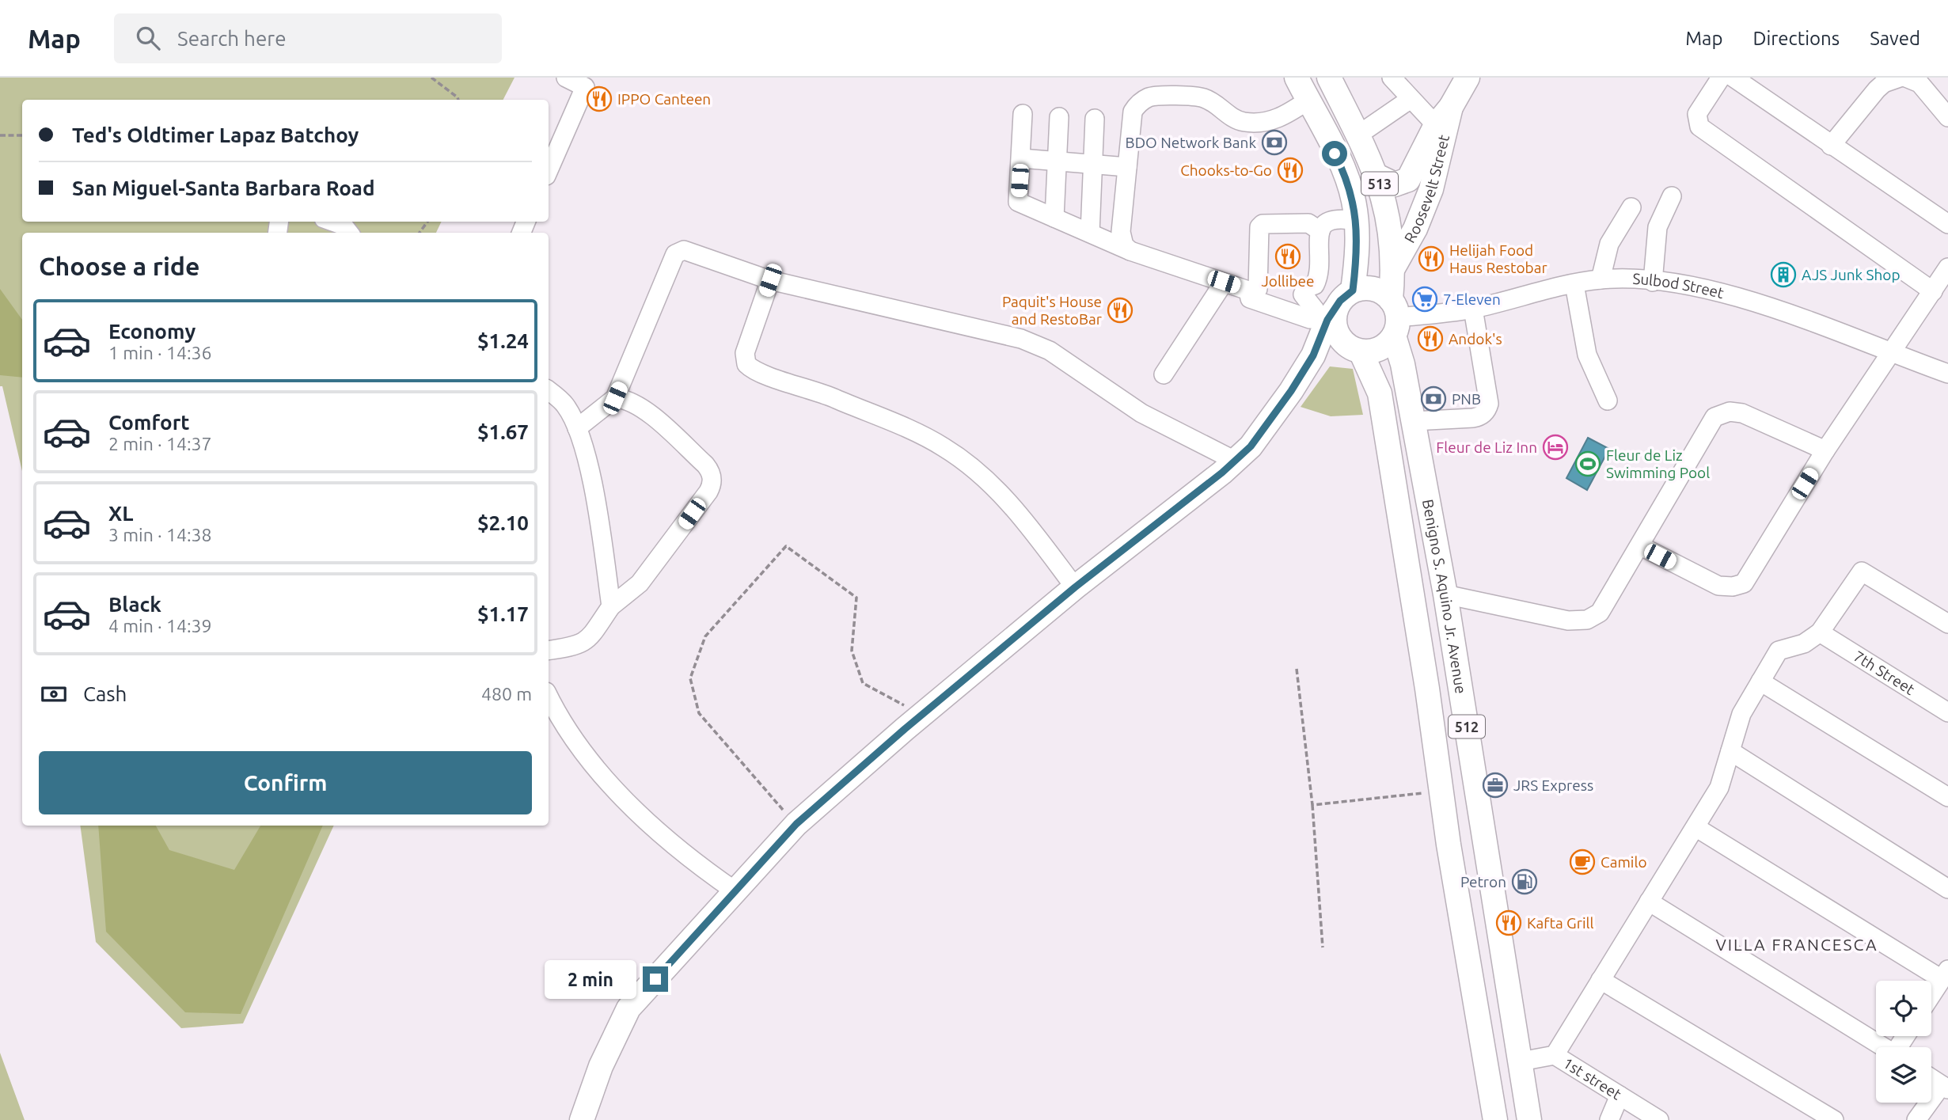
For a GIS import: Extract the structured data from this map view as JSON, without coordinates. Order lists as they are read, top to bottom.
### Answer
{
  "streets": {
    "main road": [
      "513",
      "Roosevelt Street",
      "Benigno S. Aquino Jr. Avenue",
      "512"
    ],
    "street": ["Sulbod Street", "7th Street", "1st street"]
  },
  "crossings": [
    ["513", "Sulbod Street"],
    ["513", "Benigno S. Aquino Jr. Avenue"],
    ["513", "512"],
    ["Roosevelt Street", "Benigno S. Aquino Jr. Avenue"],
    ["Sulbod Street", "Benigno S. Aquino Jr. Avenue"],
    ["Sulbod Street", "512"],
    ["Benigno S. Aquino Jr. Avenue", "512"]
  ],
  "districts": ["VILLA FRANCESCA"],
  "places": {
    "restaurant": [
      "IPPO Canteen",
      "Chooks-to-Go",
      "Jollibee",
      "Helijah Food Haus Restobar",
      "Paquit's House and RestoBar",
      "Andok's",
      "Kafta Grill"
    ],
    "bank": ["BDO Network Bank", "PNB"],
    "building": ["AJS Junk Shop"],
    "supermarket": ["7-Eleven"],
    "hotel": ["Fleur de Liz Inn"],
    "sports": ["Fleur de Liz Swimming Pool"],
    "office": ["JRS Express"],
    "cafe": ["Camilo"],
    "fuel station": ["Petron"]
  },
  "page": {
    "header": "Map",
    "search": "Search here",
    "nav": ["Map", "Directions", "Saved"],
    "banner": ["Ted's Oldtimer Lapaz Batchoy", "San Miguel-Santa Barbara Road"],
    "heading": "Choose a ride",
    "list": [
      {
        "name": "Economy",
        "note": "1 min · 14:36",
        "value": "$1.24"
      },
      {
        "name": "Comfort",
        "note": "2 min · 14:37",
        "value": "$1.67"
      },
      {
        "name": "XL",
        "note": "3 min · 14:38",
        "value": "$2.10"
      },
      {
        "name": "Black",
        "note": "4 min · 14:39",
        "value": "$1.17"
      }
    ],
    "pay": ["Cash", "480 m"],
    "buttons": "Confirm",
    "bubble": "2 min"
  }
}
